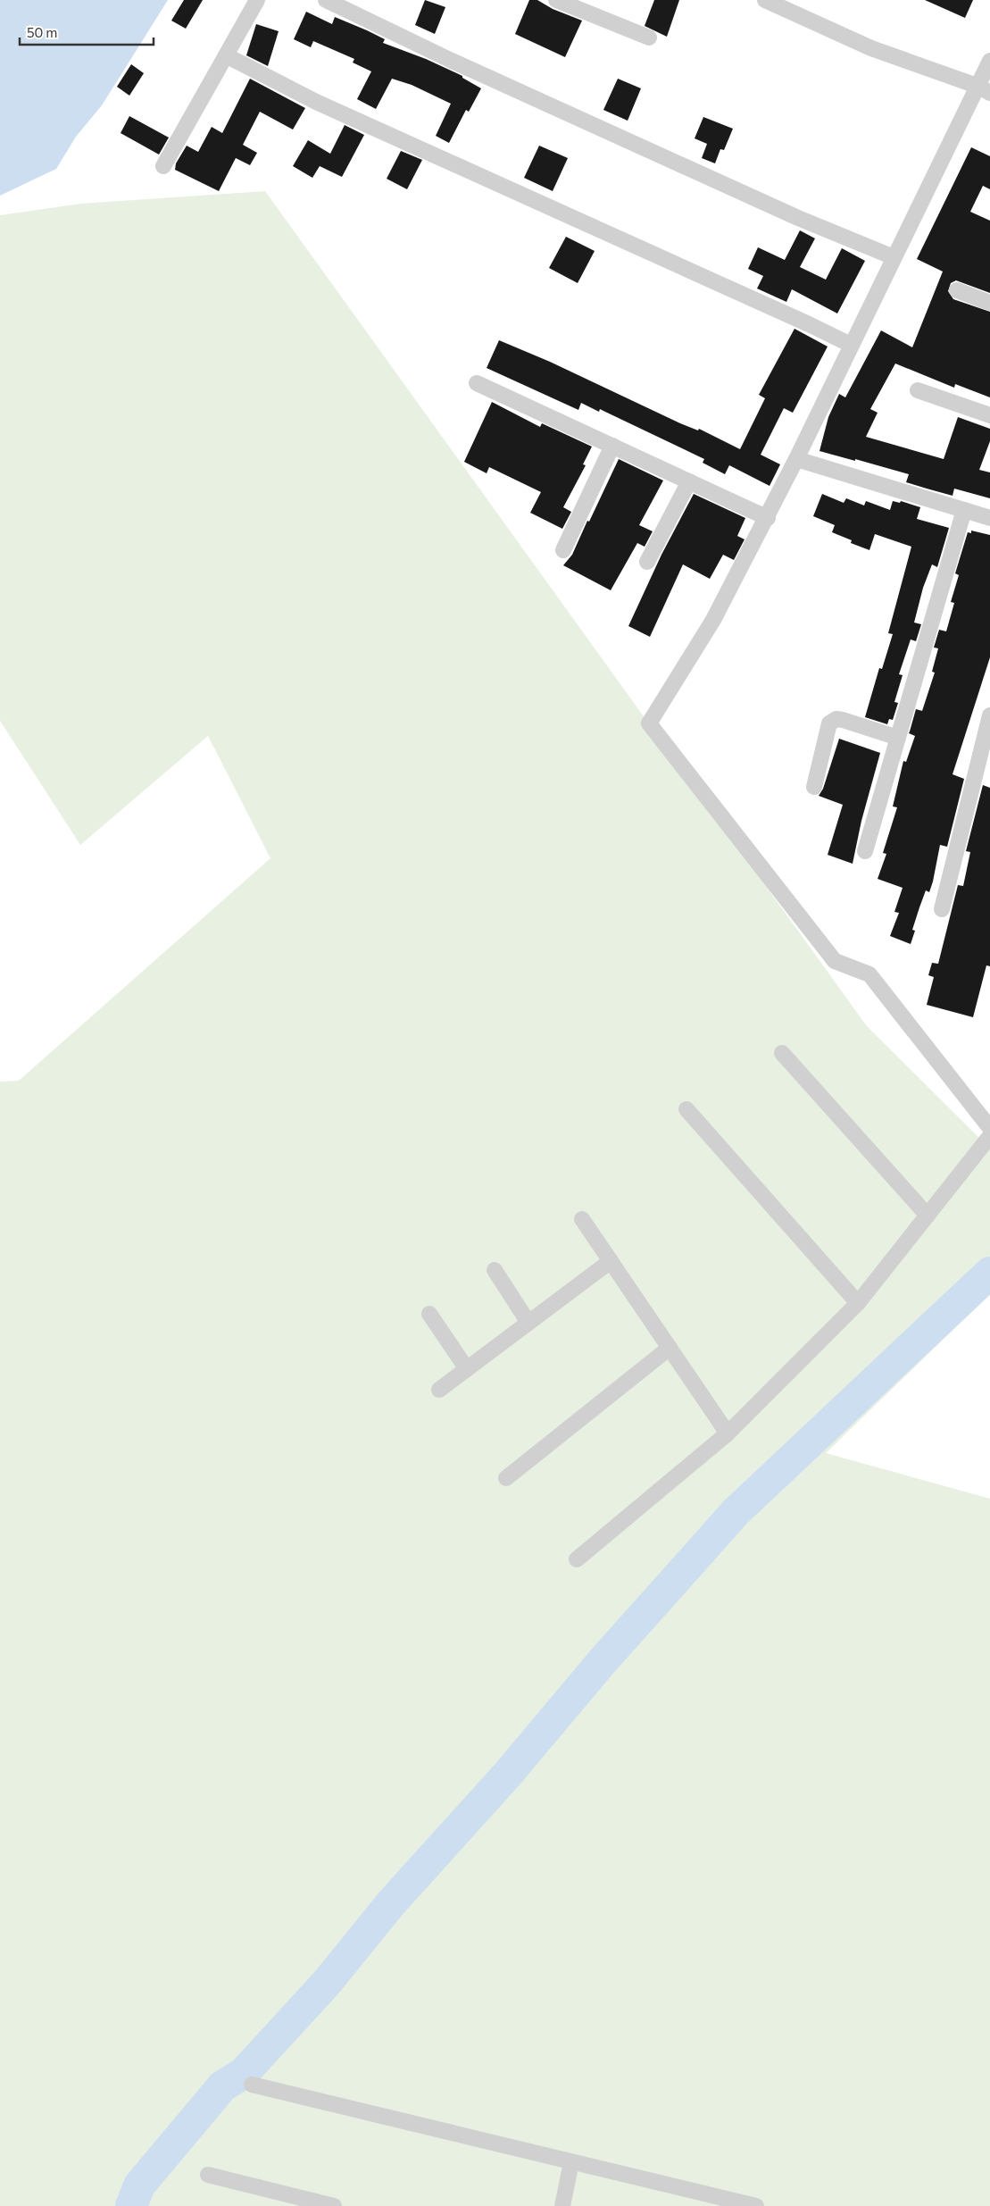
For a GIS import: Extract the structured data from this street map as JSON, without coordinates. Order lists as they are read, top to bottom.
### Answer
{
  "scale_bar": "50 m"
}
